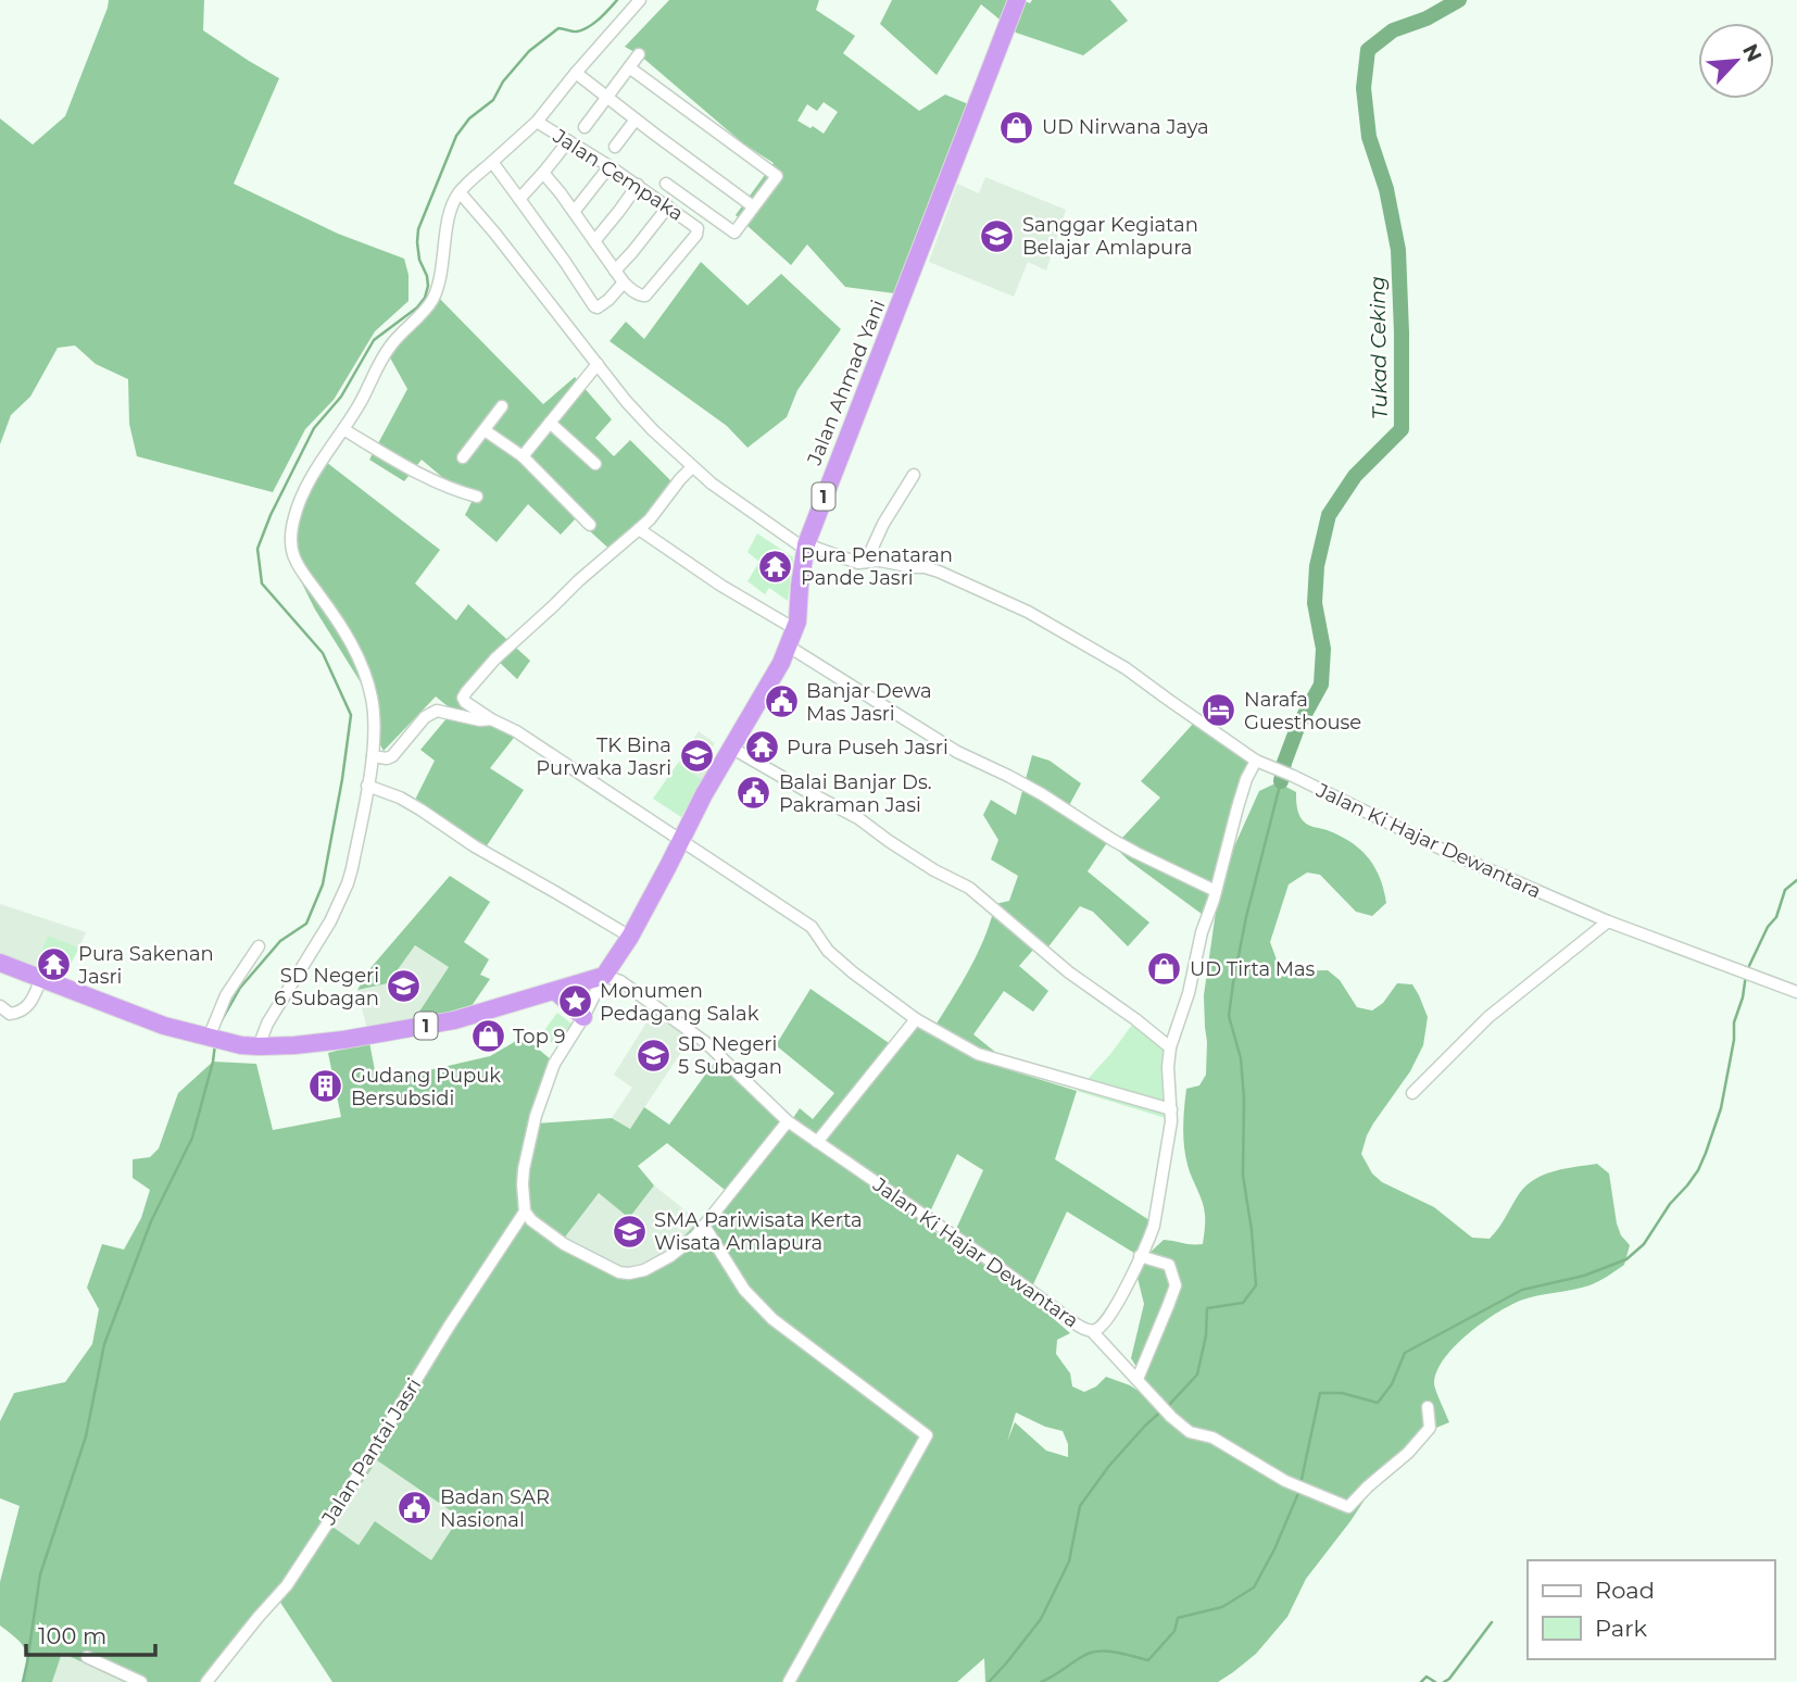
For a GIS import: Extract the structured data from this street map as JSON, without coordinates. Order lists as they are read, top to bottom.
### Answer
{
  "streets": {
    "highway": ["Jalan Ahmad Yani", "1"],
    "street": ["Jalan Cempaka", "Jalan Ki Hajar Dewantara", "Jalan Pantai Jasri"]
  },
  "crossings": [
    ["Jalan Ahmad Yani", "1"],
    ["Jalan Ahmad Yani", "Jalan Ki Hajar Dewantara"],
    ["Jalan Ahmad Yani", "Jalan Pantai Jasri"],
    ["1", "Jalan Ki Hajar Dewantara"],
    ["1", "Jalan Pantai Jasri"],
    ["Jalan Ki Hajar Dewantara", "Jalan Pantai Jasri"]
  ],
  "water": ["Tukad Ceking"],
  "places": {
    "shop": ["UD Nirwana Jaya", "UD Tirta Mas", "Top 9"],
    "school or university": [
      "Sanggar Kegiatan Belajar Amlapura",
      "TK Bina Purwaka Jasri",
      "SD Negeri 6 Subagan",
      "SD Negeri 5 Subagan",
      "SMA Pariwisata Kerta Wisata Amlapura"
    ],
    "temple": ["Pura Penataran Pande Jasri", "Pura Puseh Jasri", "Pura Sakenan Jasri"],
    "public building": ["Banjar Dewa Mas Jasri", "Balai Banjar Ds. Pakraman Jasi", "Badan SAR Nasional"],
    "hotel": ["Narafa Guesthouse"],
    "place": ["Monumen Pedagang Salak"],
    "building": ["Gudang Pupuk Bersubsidi"]
  },
  "legend": ["Road", "Park"],
  "scale_bar": "100 m",
  "north": "top right"
}
